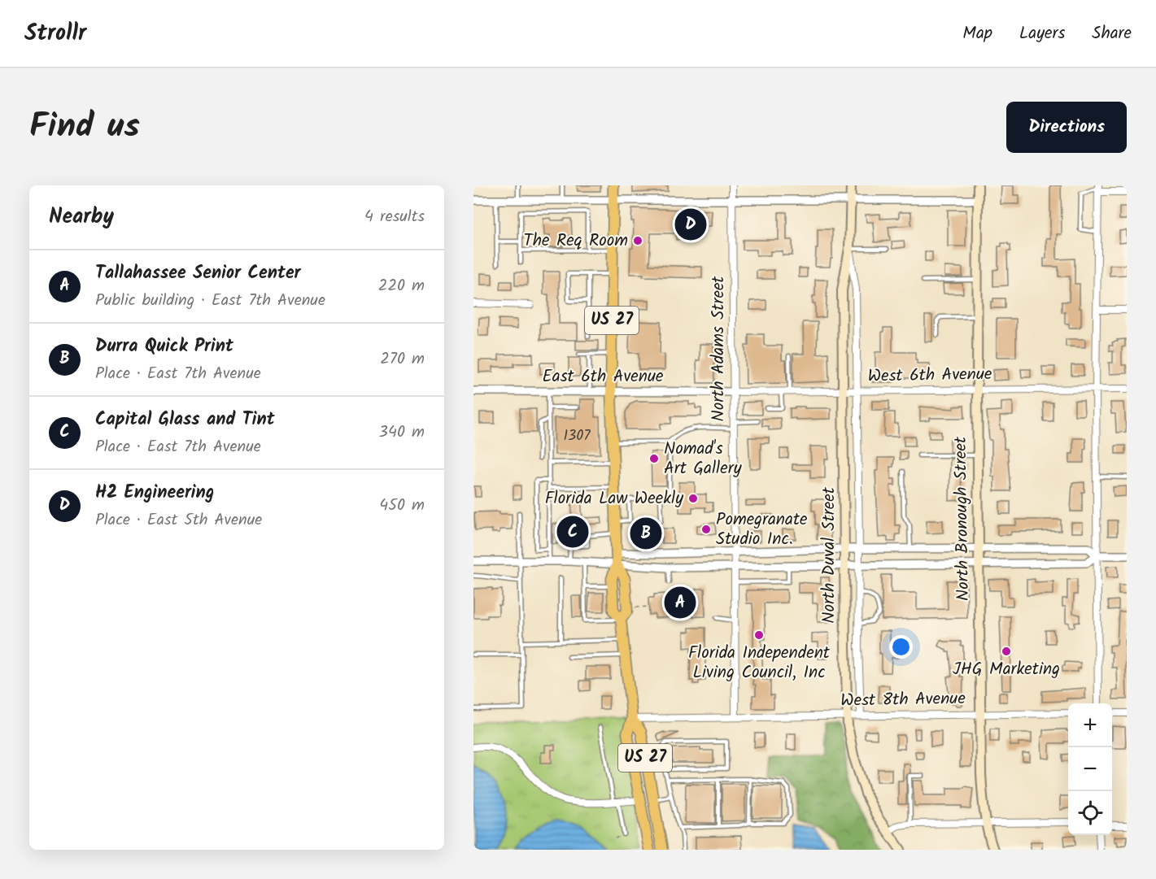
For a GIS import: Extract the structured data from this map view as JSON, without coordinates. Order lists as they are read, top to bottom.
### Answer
{
  "streets": {
    "main road": ["US 27", "North Bronough Street", "North Duval Street"],
    "street": [
      "North Adams Street",
      "West 6th Avenue",
      "East 6th Avenue",
      "West 8th Avenue"
    ]
  },
  "crossings": [
    ["US 27", "East 6th Avenue"],
    ["US 27", "West 8th Avenue"],
    ["North Adams Street", "West 6th Avenue"],
    ["North Adams Street", "East 6th Avenue"],
    ["North Adams Street", "West 8th Avenue"],
    ["West 6th Avenue", "East 6th Avenue"],
    ["West 6th Avenue", "North Bronough Street"],
    ["West 6th Avenue", "North Duval Street"],
    ["North Bronough Street", "West 8th Avenue"],
    ["North Duval Street", "West 8th Avenue"]
  ],
  "places": [
    "The Req Room",
    "Nomad's Art Gallery",
    "Florida Law Weekly",
    "Pomegranate Studio Inc.",
    "Florida Independent Living Council, Inc",
    "JHG Marketing"
  ],
  "house_numbers": ["1307"],
  "page": {
    "header": "Strollr",
    "nav": ["Map", "Layers", "Share"],
    "title": "Find us",
    "buttons": "Directions",
    "heading": ["Nearby", "4 results"],
    "pins": [
      "D",
      "C",
      "B",
      "A"
    ],
    "list": [
      {
        "mark": "A",
        "name": "Tallahassee Senior Center",
        "note": "Public building · East 7th Avenue",
        "value": "220 m"
      },
      {
        "mark": "B",
        "name": "Durra Quick Print",
        "note": "Place · East 7th Avenue",
        "value": "270 m"
      },
      {
        "mark": "C",
        "name": "Capital Glass and Tint",
        "note": "Place · East 7th Avenue",
        "value": "340 m"
      },
      {
        "mark": "D",
        "name": "H2 Engineering",
        "note": "Place · East 5th Avenue",
        "value": "450 m"
      }
    ],
    "map_buttons": ["+", "−"]
  }
}
